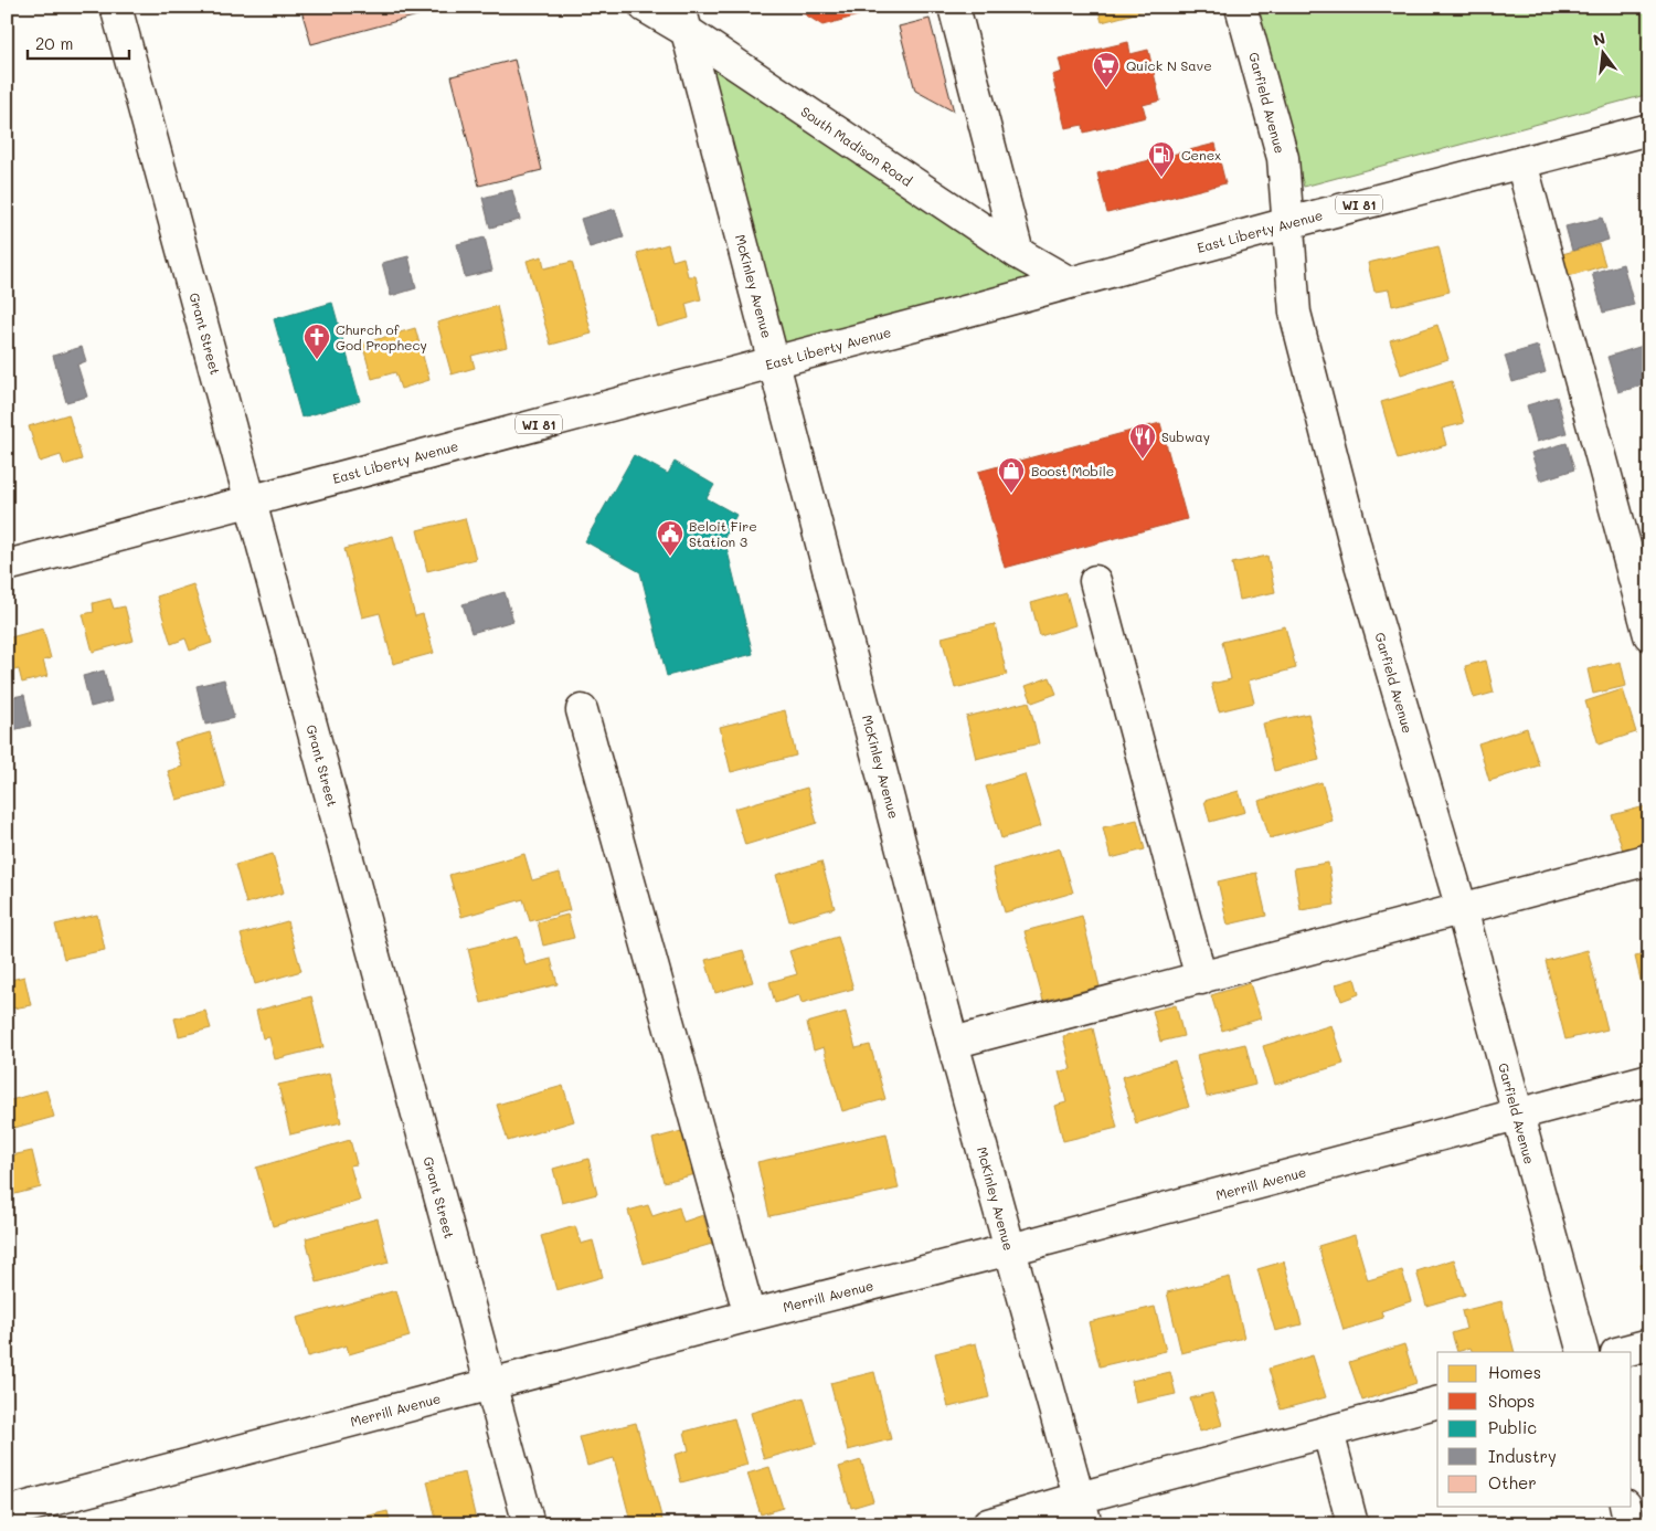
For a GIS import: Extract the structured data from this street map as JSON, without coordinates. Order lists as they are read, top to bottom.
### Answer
{
  "streets": {
    "street": [
      "Garfield Avenue",
      "South Madison Road",
      "WI 81",
      "East Liberty Avenue",
      "McKinley Avenue",
      "Grant Street",
      "Merrill Avenue"
    ]
  },
  "crossings": [
    ["Garfield Avenue", "East Liberty Avenue"],
    ["Garfield Avenue", "Merrill Avenue"],
    ["South Madison Road", "East Liberty Avenue"],
    ["South Madison Road", "McKinley Avenue"],
    ["East Liberty Avenue", "McKinley Avenue"],
    ["East Liberty Avenue", "Grant Street"],
    ["McKinley Avenue", "Merrill Avenue"],
    ["Grant Street", "Merrill Avenue"]
  ],
  "places": {
    "supermarket": ["Quick N Save"],
    "fuel station": ["Cenex"],
    "church": ["Church of God Prophecy"],
    "restaurant": ["Subway"],
    "shop": ["Boost Mobile"],
    "public building": ["Beloit Fire Station 3"]
  },
  "legend": [
    "Homes",
    "Shops",
    "Public",
    "Industry",
    "Other"
  ],
  "scale_bar": "20 m",
  "north": "top"
}
